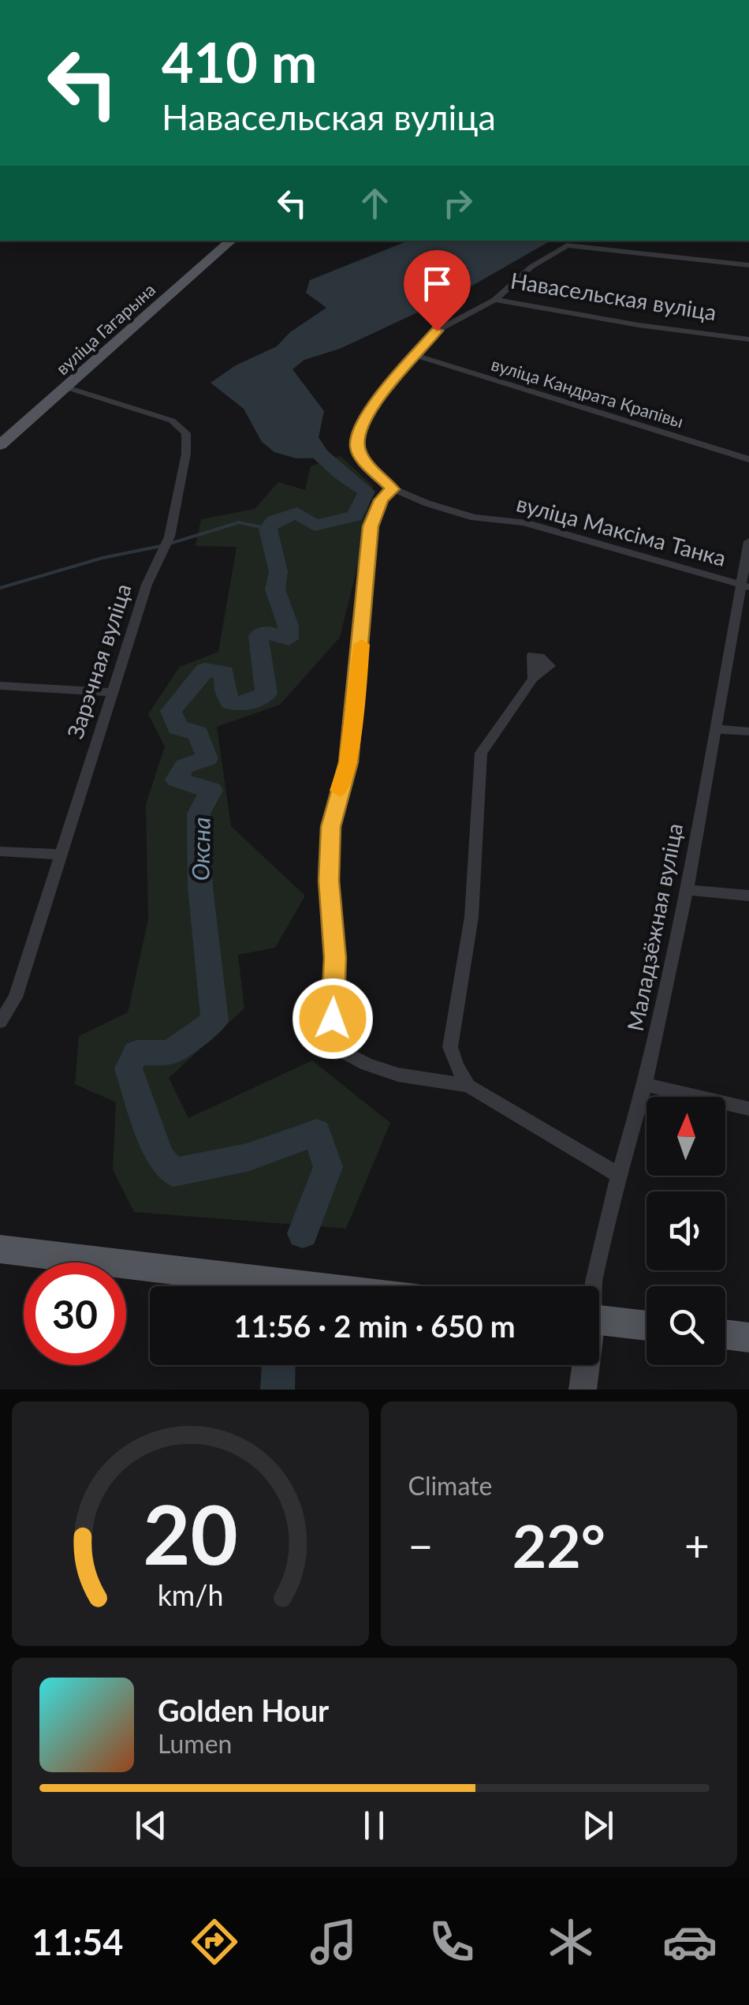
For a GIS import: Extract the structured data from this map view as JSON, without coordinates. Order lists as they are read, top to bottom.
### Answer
{
  "streets": {
    "main road": ["вуліца Гагарына"],
    "street": [
      "Навасельская вуліца",
      "вуліца Кандрата Крапівы",
      "вуліца Максіма Танка",
      "Зарэчная вуліца",
      "Маладзёжная вуліца"
    ]
  },
  "crossings": [
    ["Навасельская вуліца", "вуліца Кандрата Крапівы"],
    ["Навасельская вуліца", "вуліца Максіма Танка"],
    ["вуліца Гагарына", "Зарэчная вуліца"],
    ["вуліца Максіма Танка", "Маладзёжная вуліца"]
  ],
  "water": ["Оксна"],
  "north": "top",
  "page": {
    "turn": ["410 m", "Навасельская вуліца"],
    "limit": "30",
    "trip": "11:56 · 2 min · 650 m",
    "tile": "Climate",
    "heat": ["−", "22°", "+"],
    "song": ["Golden Hour", "Lumen"],
    "tabs": "11:54",
    "gauge": ["20", "km/h"]
  }
}
